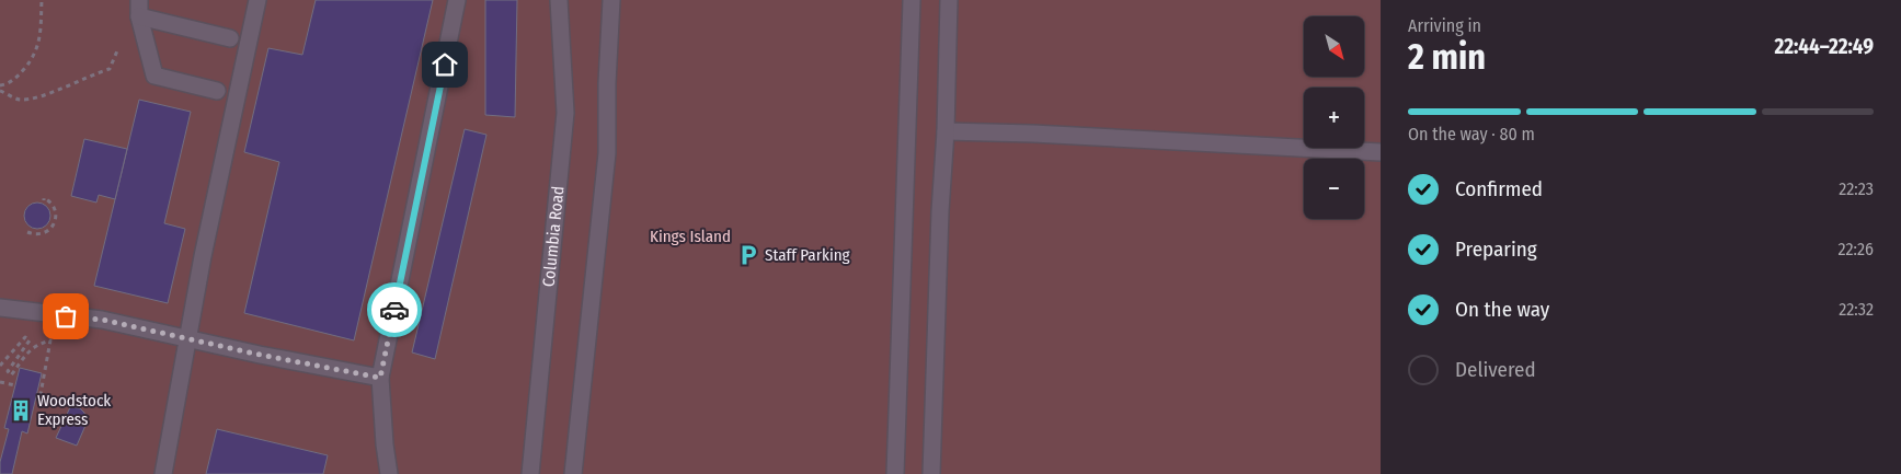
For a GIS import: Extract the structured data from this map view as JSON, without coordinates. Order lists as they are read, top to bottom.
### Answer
{
  "streets": {
    "lane": ["Columbia Road"]
  },
  "parks": ["Kings Island"],
  "places": {
    "parking": ["Staff Parking"],
    "building": ["Woodstock Express"]
  },
  "north": "bottom right",
  "page": {
    "heading": ["2 min", "Arriving in", "22:44–22:49"],
    "map_buttons": ["+", "−"],
    "bar": "On the way · 80 m",
    "list": [
      ["Confirmed", "22:23"],
      ["Preparing", "22:26"],
      ["On the way", "22:32"],
      "Delivered"
    ]
  }
}
